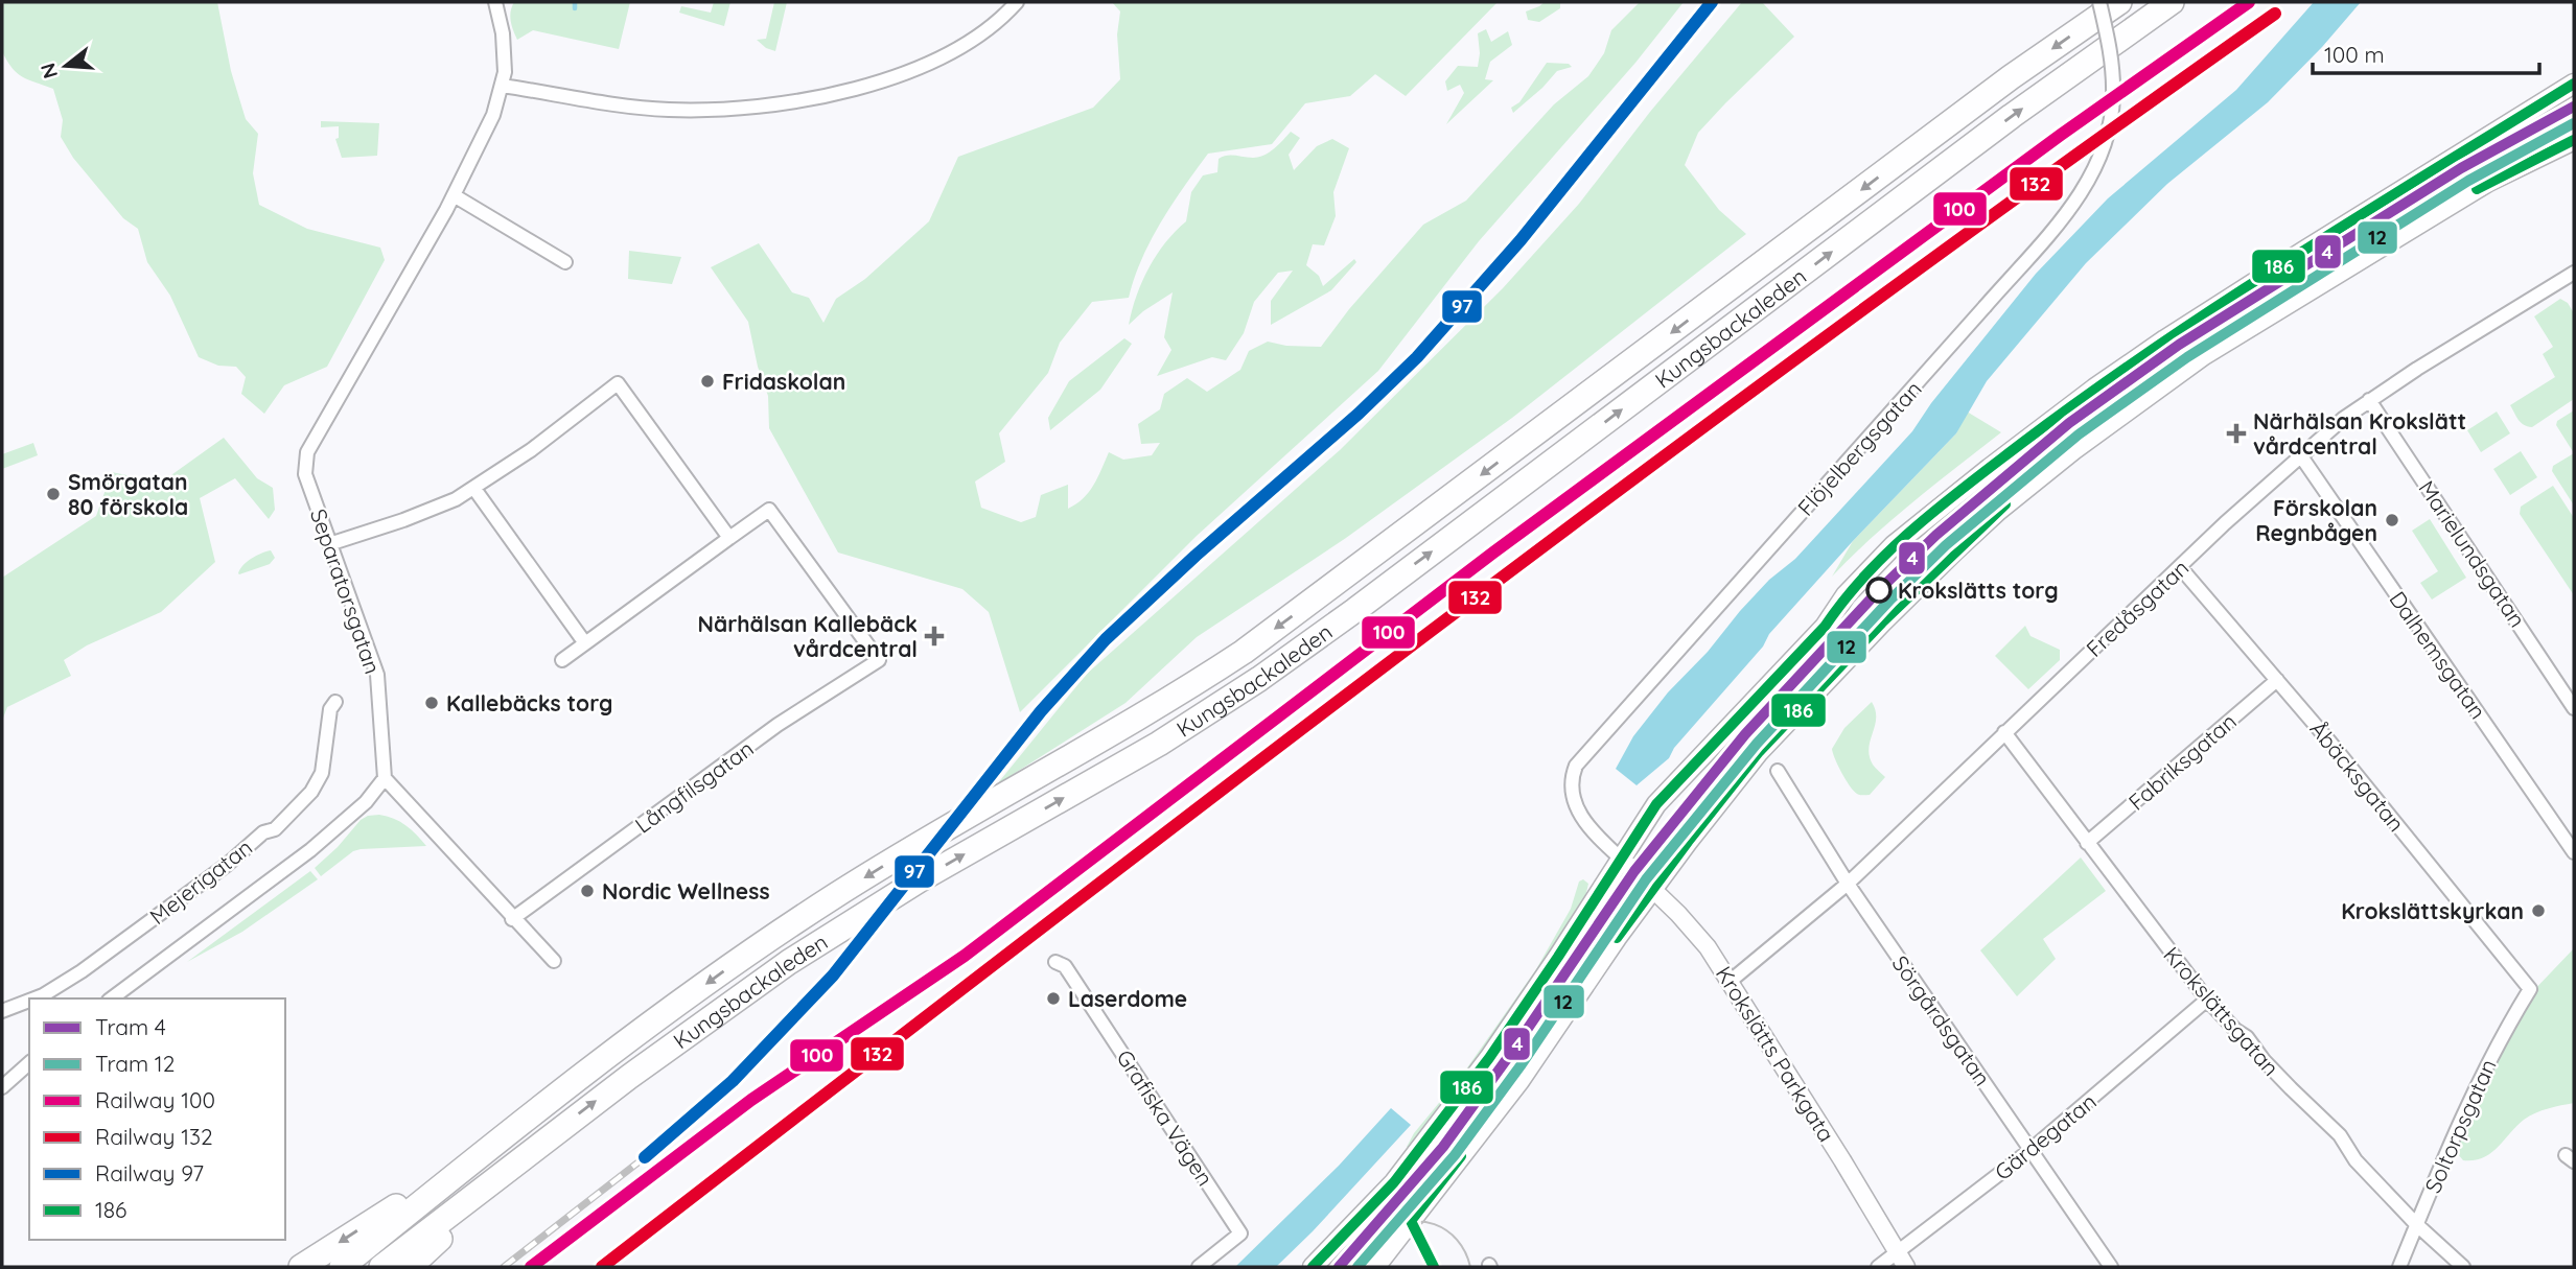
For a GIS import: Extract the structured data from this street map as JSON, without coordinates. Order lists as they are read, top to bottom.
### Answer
{
  "streets": {
    "highway": ["Kungsbackaleden"],
    "street": [
      "Flöjelbergsgatan",
      "Marielundsgatan",
      "Separatorsgatan",
      "Fredåsgatan",
      "Dalhemsgatan",
      "Fabriksgatan",
      "Åbäcksgatan",
      "Långfilsgatan",
      "Mejerigatan",
      "Krokslättsgatan",
      "Sörgårdsgatan",
      "Krokslätts Parkgata",
      "Grafiska Vägen",
      "Soltorpsgatan",
      "Gärdegatan"
    ]
  },
  "crossings": [
    ["Flöjelbergsgatan", "Krokslätts Parkgata"],
    ["Marielundsgatan", "Fredåsgatan"],
    ["Separatorsgatan", "Mejerigatan"],
    ["Fredåsgatan", "Dalhemsgatan"],
    ["Fredåsgatan", "Åbäcksgatan"],
    ["Fredåsgatan", "Krokslättsgatan"],
    ["Fredåsgatan", "Sörgårdsgatan"],
    ["Fredåsgatan", "Krokslätts Parkgata"],
    ["Fabriksgatan", "Åbäcksgatan"],
    ["Fabriksgatan", "Krokslättsgatan"],
    ["Åbäcksgatan", "Soltorpsgatan"],
    ["Krokslättsgatan", "Soltorpsgatan"],
    ["Krokslättsgatan", "Gärdegatan"],
    ["Sörgårdsgatan", "Gärdegatan"],
    ["Krokslätts Parkgata", "Gärdegatan"]
  ],
  "places": {
    "other": [
      "Fridaskolan",
      "Smörgatan 80 förskola",
      "Förskolan Regnbågen",
      "Krokslätts torg",
      "Kallebäcks torg",
      "Nordic Wellness",
      "Krokslättskyrkan",
      "Laserdome"
    ],
    "health": ["Närhälsan Krokslätt vårdcentral", "Närhälsan Kallebäck vårdcentral"]
  },
  "lines": [
    "rail line 100",
    "rail line 97",
    "rail line 132",
    "transit line 186",
    "tram line 4",
    "tram line 12"
  ],
  "legend": [
    "Tram 4",
    "Tram 12",
    "Railway 100",
    "Railway 132",
    "Railway 97",
    "186"
  ],
  "scale_bar": "100 m",
  "north": "left"
}
